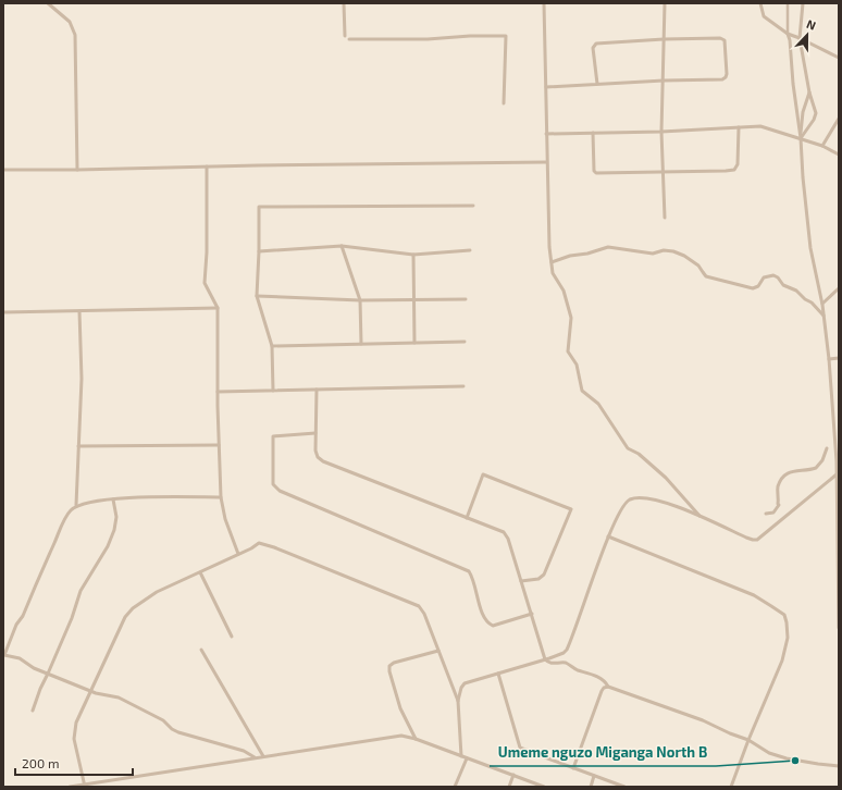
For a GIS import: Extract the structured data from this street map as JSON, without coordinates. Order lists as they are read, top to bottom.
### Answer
{
  "places": ["Umeme nguzo Miganga North B"],
  "scale_bar": "200 m",
  "north": "top"
}
